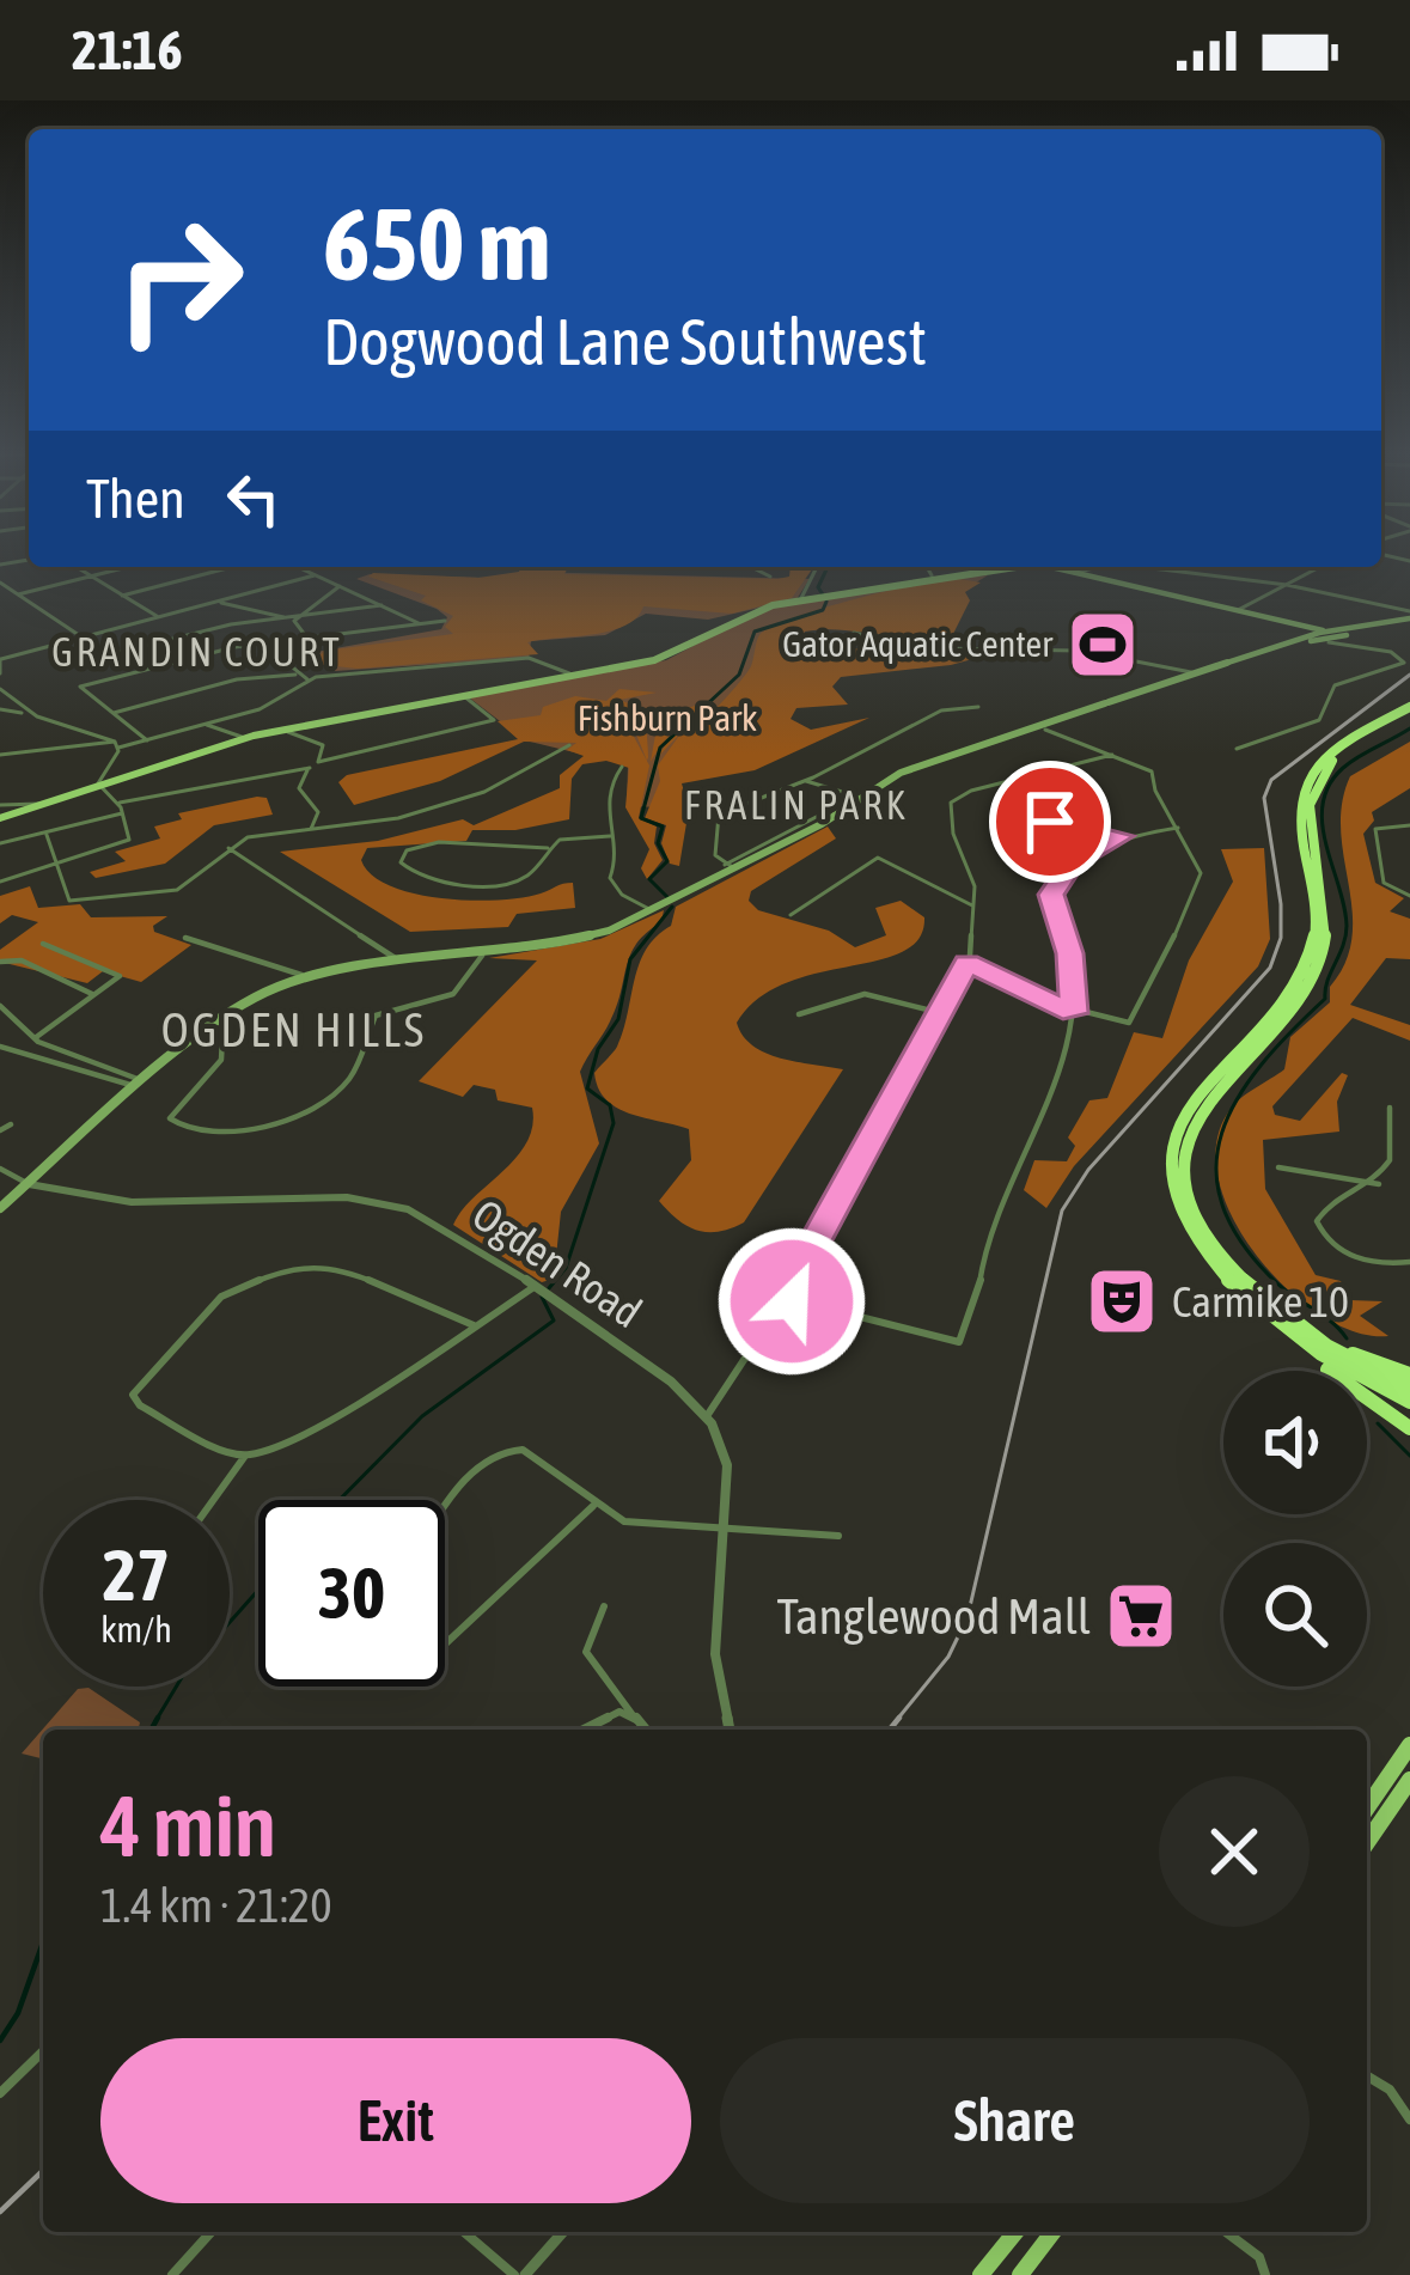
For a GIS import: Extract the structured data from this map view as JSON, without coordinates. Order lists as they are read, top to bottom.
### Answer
{
  "streets": {
    "street": ["Ogden Road"]
  },
  "districts": ["GRANDIN COURT", "FRALIN PARK", "OGDEN HILLS"],
  "parks": ["Fishburn Park"],
  "places": {
    "sports": ["Gator Aquatic Center"],
    "theatre": ["Carmike 10"],
    "supermarket": ["Tanglewood Mall"]
  },
  "page": {
    "status": "21:16",
    "turn": ["650 m", "Dogwood Lane Southwest"],
    "then": "Then",
    "speed": "27 km/h",
    "limit": "30",
    "heading": ["4 min", "1.4 km · 21:20"],
    "buttons": ["Exit", "Share"]
  }
}
